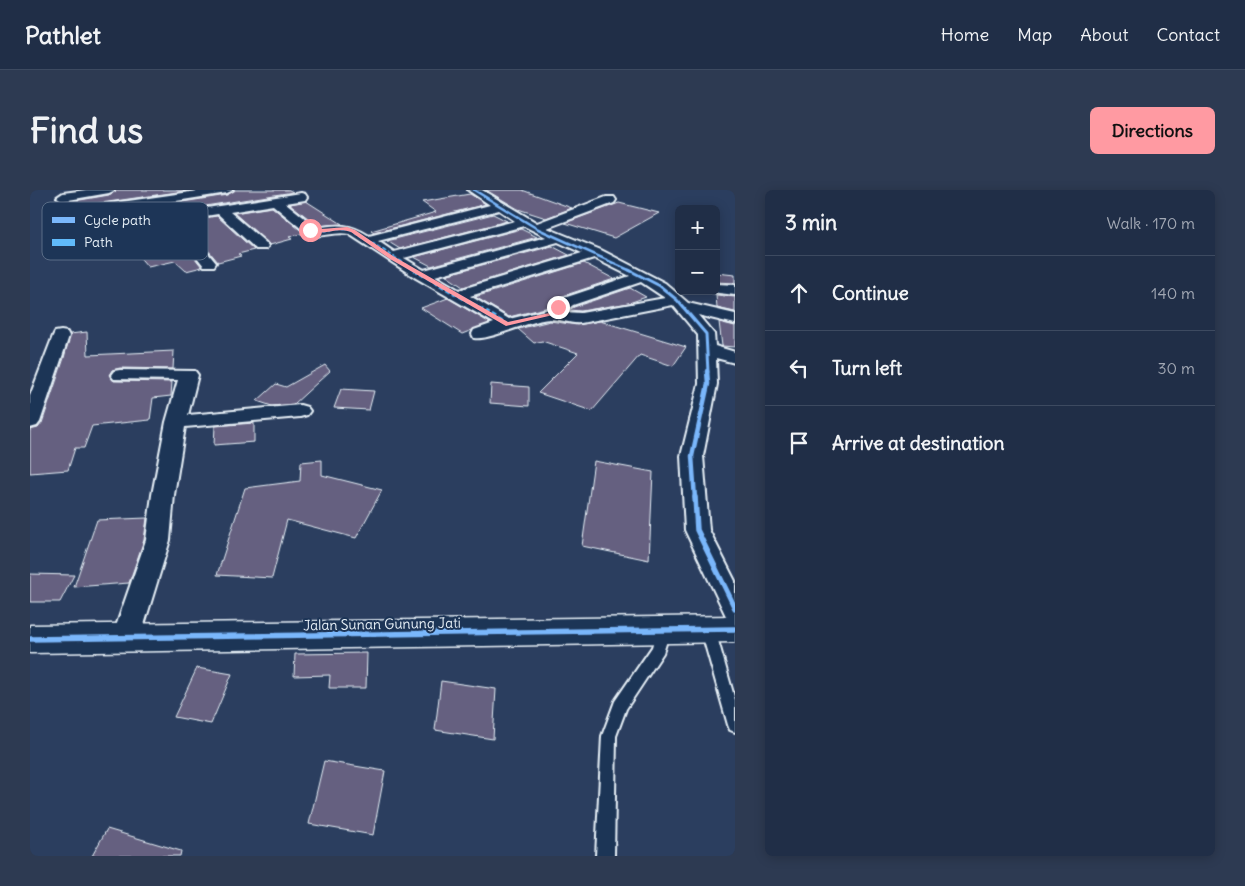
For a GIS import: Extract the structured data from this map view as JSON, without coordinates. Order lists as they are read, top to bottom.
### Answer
{
  "streets": {
    "street": ["Jalan Sunan Gunung Jati"]
  },
  "legend": ["Cycle path", "Path"],
  "page": {
    "header": "Pathlet",
    "nav": [
      "Home",
      "Map",
      "About",
      "Contact"
    ],
    "buttons": "Directions",
    "title": "Find us",
    "heading": ["3 min", "Walk · 170 m"],
    "map_buttons": ["+", "−"],
    "list": [
      ["Continue", "140 m"],
      ["Turn left", "30 m"],
      "Arrive at destination"
    ]
  }
}
